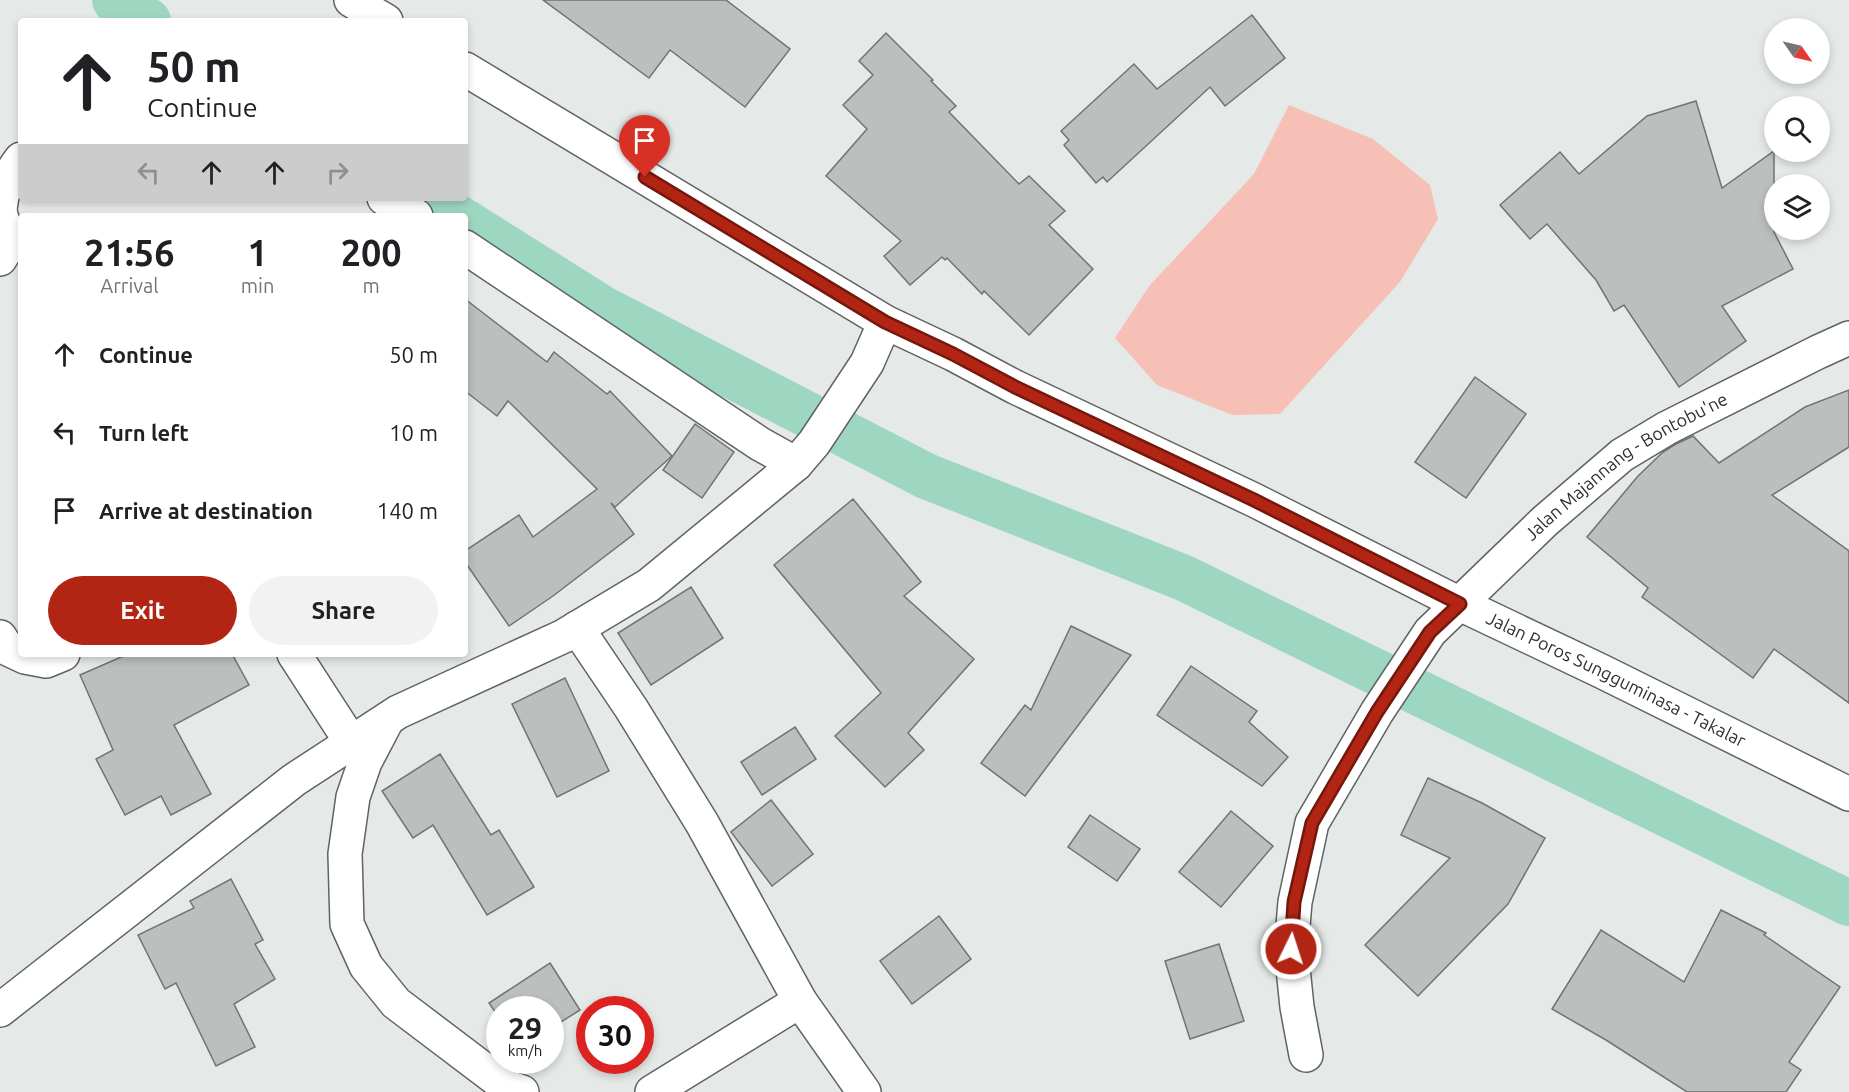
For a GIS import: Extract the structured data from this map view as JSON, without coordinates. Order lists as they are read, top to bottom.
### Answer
{
  "streets": {
    "main road": ["Jalan Majannang - Bontobu'ne", "Jalan Poros Sungguminasa - Takalar"]
  },
  "crossings": [
    ["Jalan Majannang - Bontobu'ne", "Jalan Poros Sungguminasa - Takalar"]
  ],
  "north": "bottom right",
  "page": {
    "turn": ["50 m", "Continue"],
    "eta": [
      "21:56",
      "Arrival",
      "1",
      "min",
      "200",
      "m"
    ],
    "list": [
      {
        "name": "Continue",
        "value": "50 m"
      },
      {
        "name": "Turn left",
        "value": "10 m"
      },
      {
        "name": "Arrive at destination",
        "value": "140 m"
      }
    ],
    "buttons": ["Exit", "Share"],
    "speed": "29 km/h",
    "limit": "30"
  }
}
